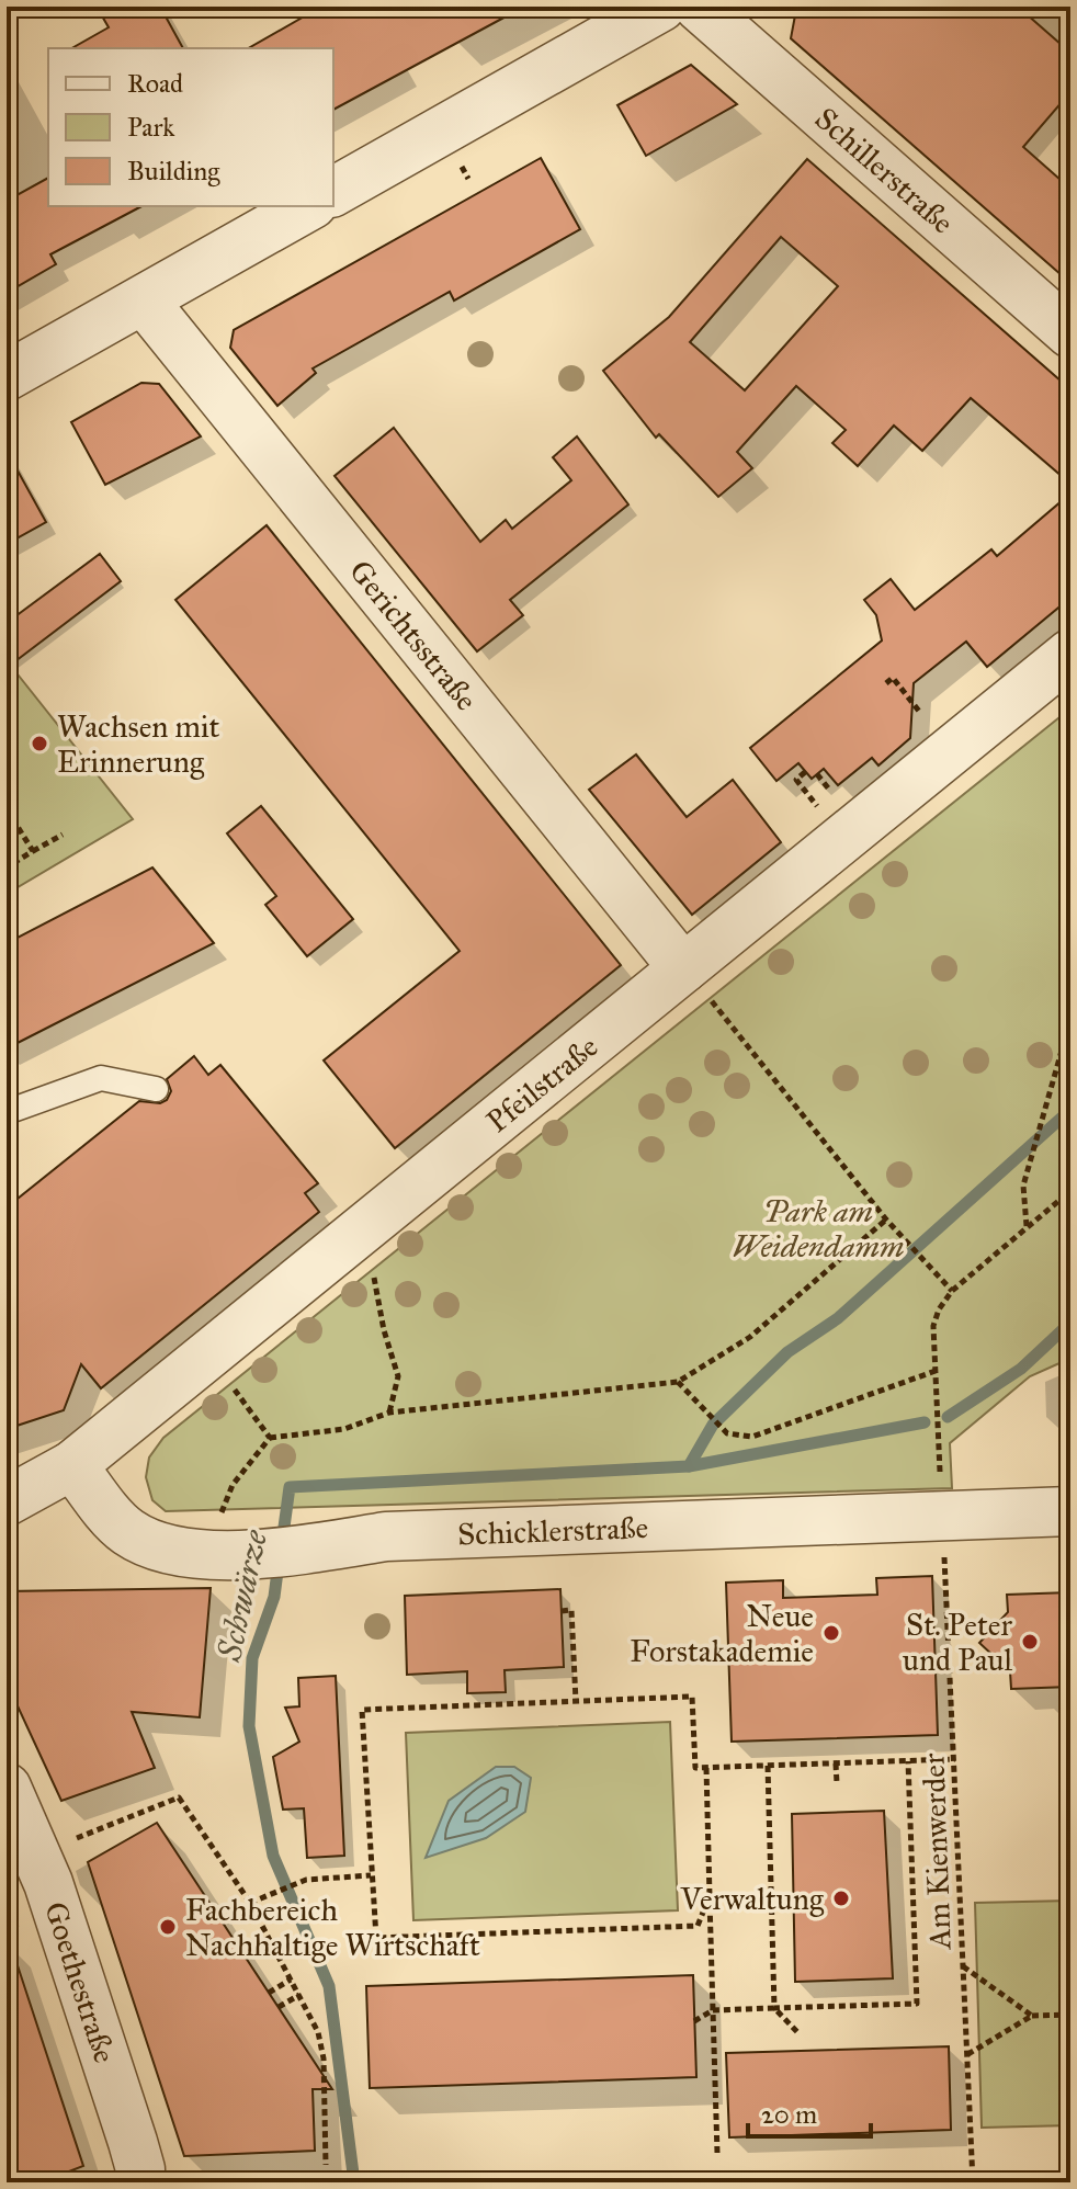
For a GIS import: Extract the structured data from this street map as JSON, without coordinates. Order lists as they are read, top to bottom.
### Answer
{
  "streets": {
    "street": [
      "Schillerstraße",
      "Gerichtsstraße",
      "Pfeilstraße",
      "Schicklerstraße",
      "Goethestraße"
    ],
    "path": ["Am Kienwerder"]
  },
  "crossings": [
    ["Gerichtsstraße", "Pfeilstraße"],
    ["Pfeilstraße", "Schicklerstraße"],
    ["Schicklerstraße", "Am Kienwerder"]
  ],
  "water": ["Schwärze"],
  "parks": ["Park am Weidendamm"],
  "places": [
    "Wachsen mit Erinnerung",
    "Neue Forstakademie",
    "St. Peter und Paul",
    "Verwaltung",
    "Fachbereich Nachhaltige Wirtschaft"
  ],
  "legend": ["Road", "Park", "Building"],
  "scale_bar": "20 m"
}
